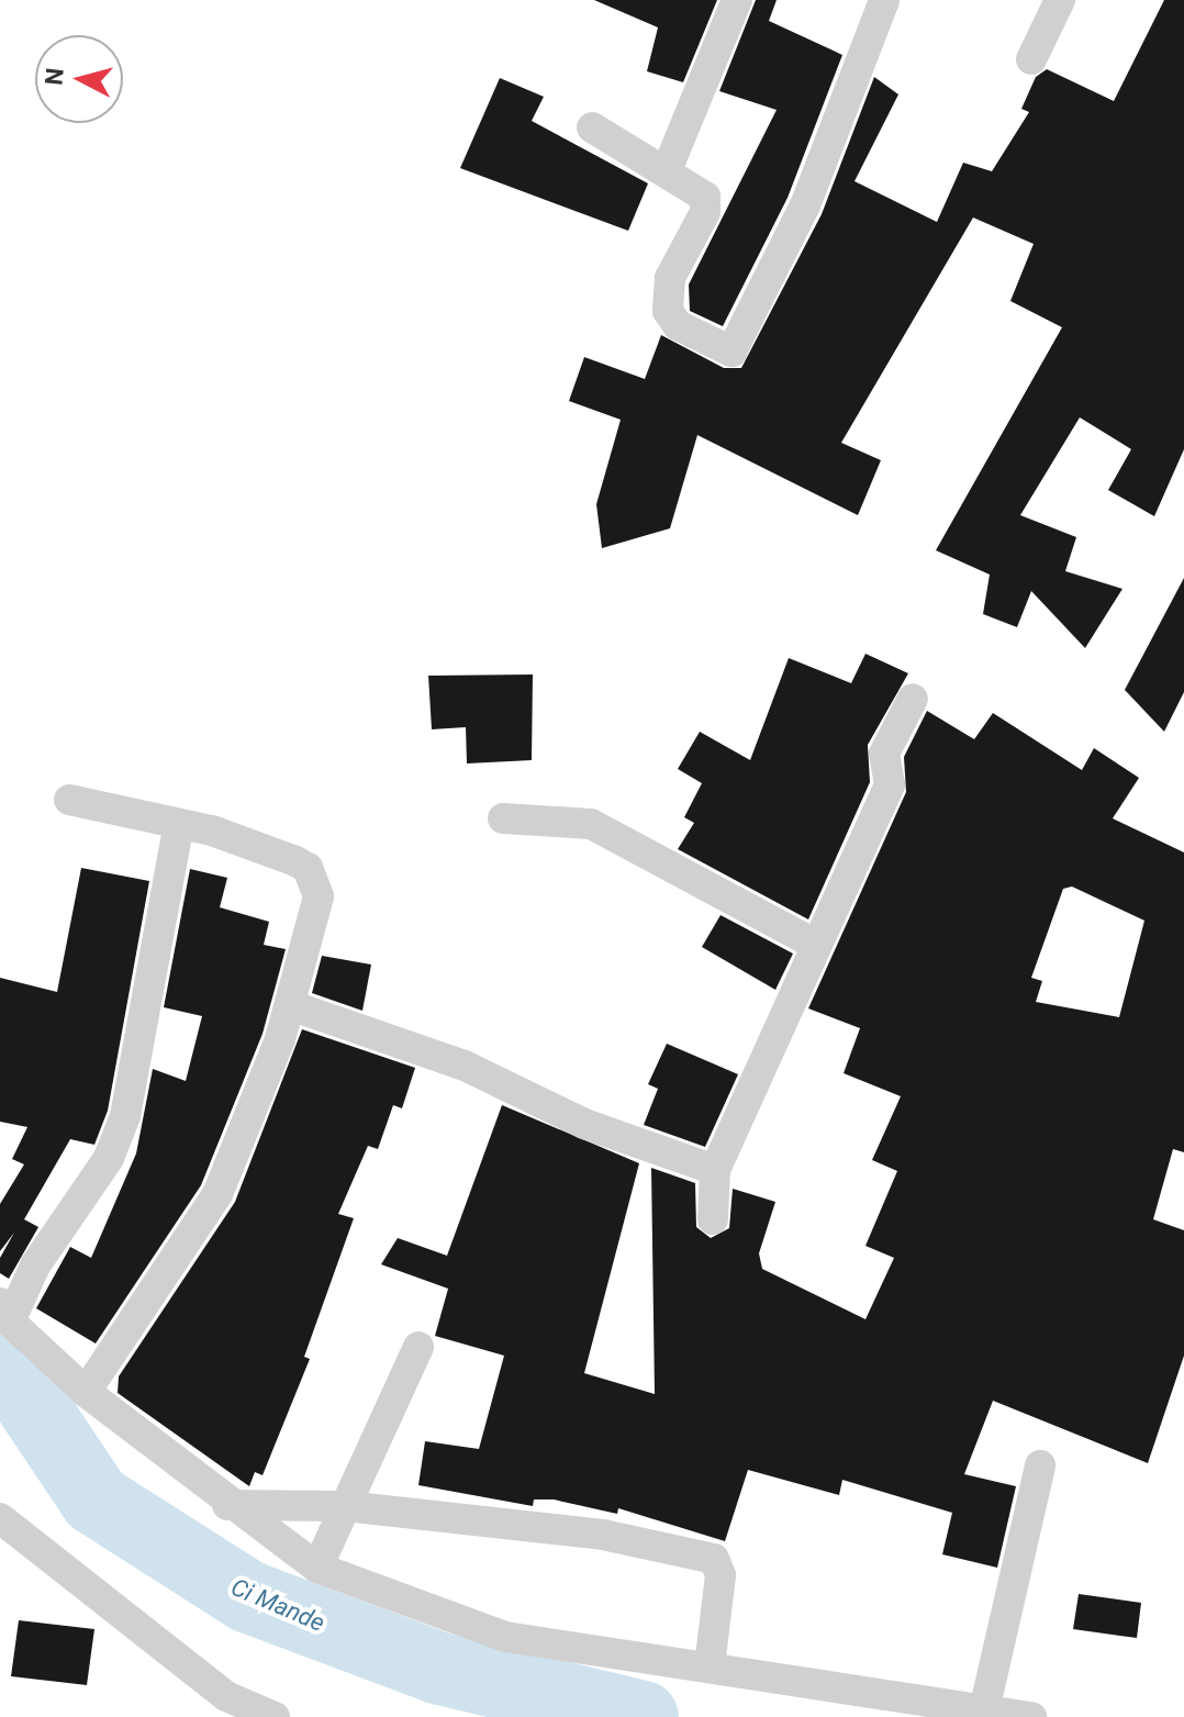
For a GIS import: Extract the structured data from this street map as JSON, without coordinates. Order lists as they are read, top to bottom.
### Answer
{
  "water": ["Ci Mande"],
  "north": "left"
}
